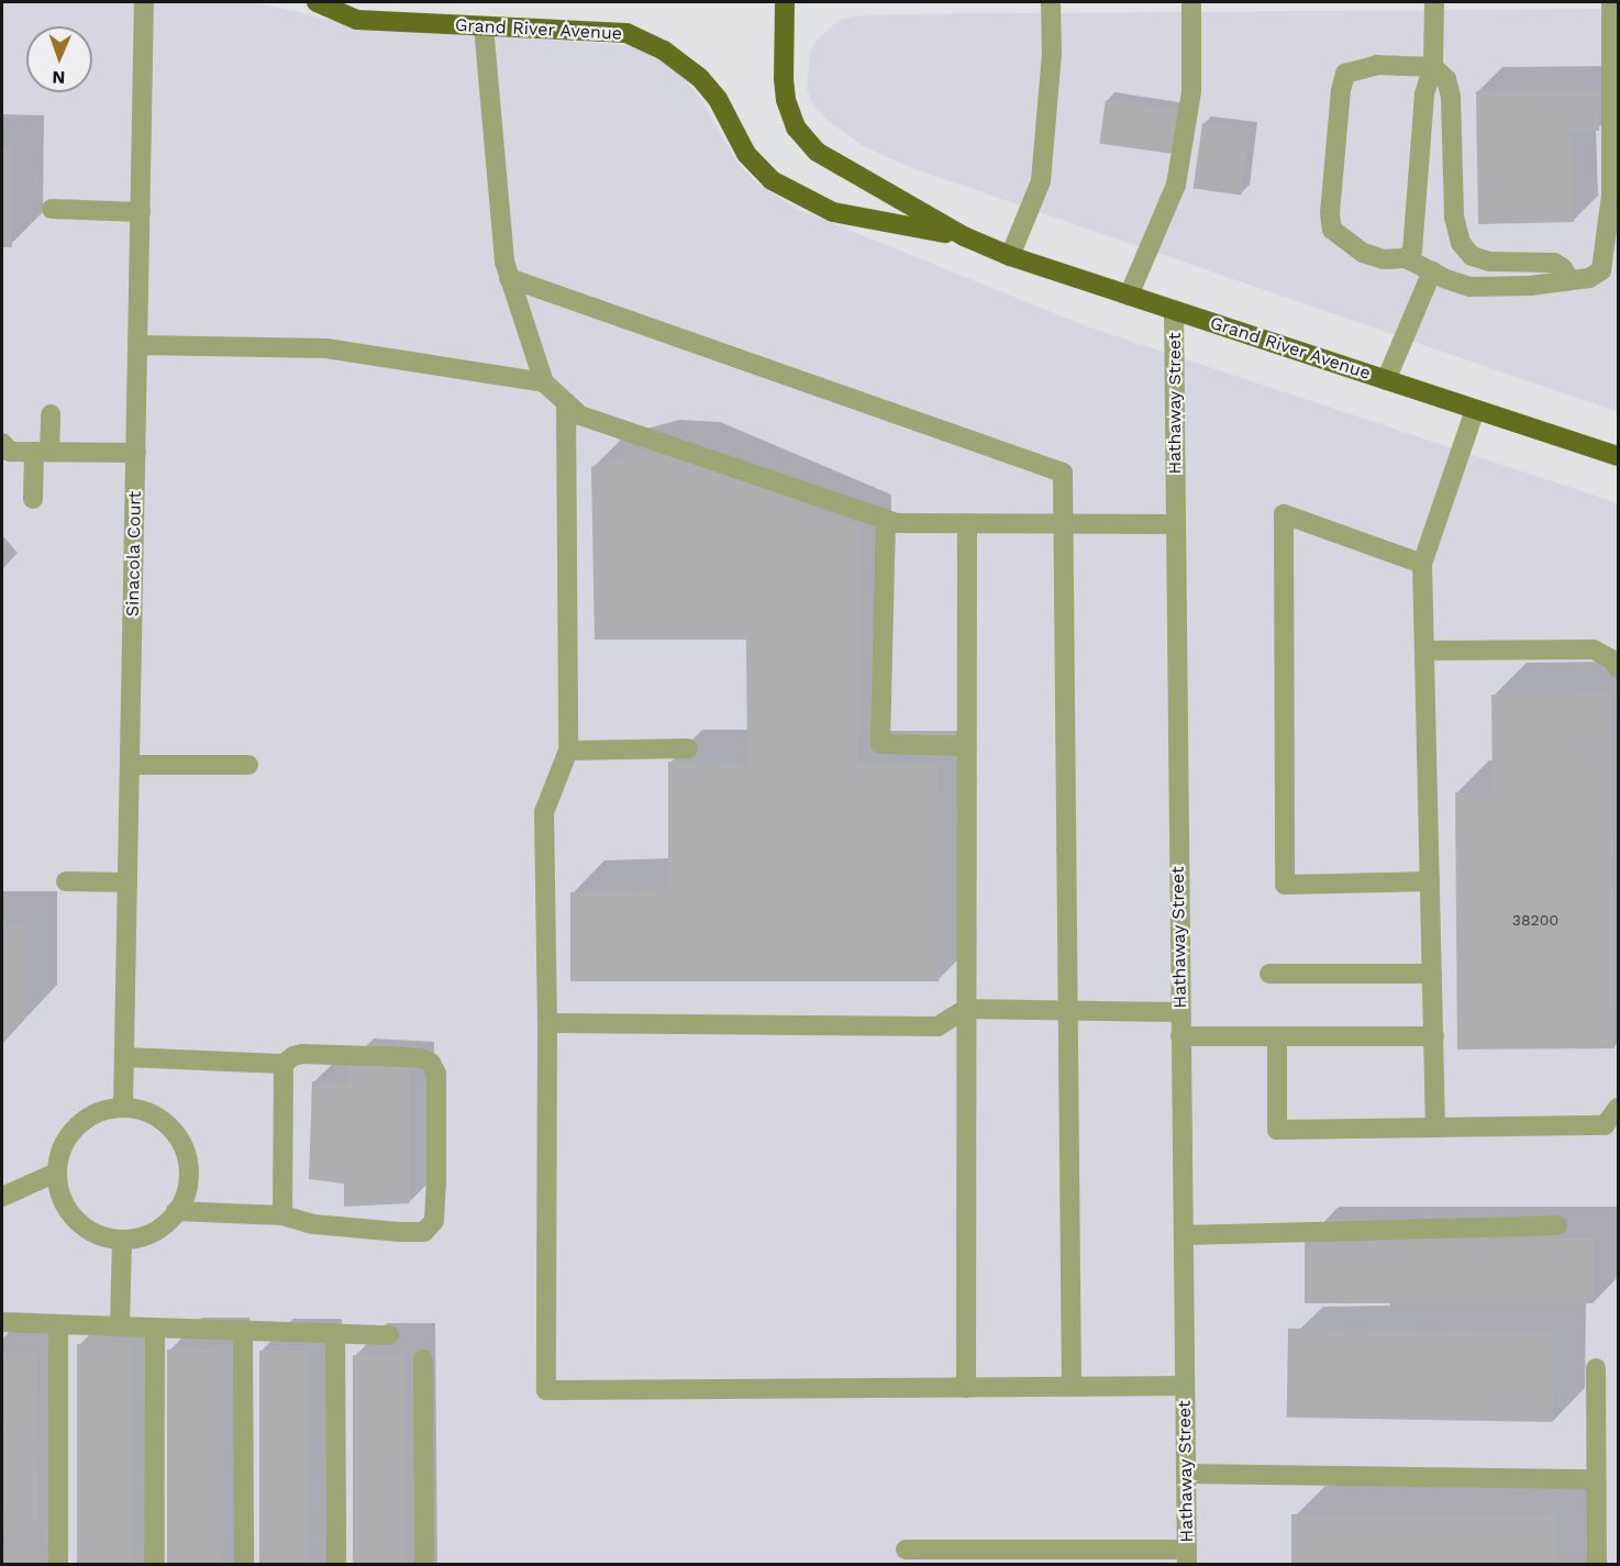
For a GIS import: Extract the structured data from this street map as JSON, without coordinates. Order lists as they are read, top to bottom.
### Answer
{
  "streets": {
    "main road": ["Grand River Avenue"],
    "street": ["Hathaway Street", "Sinacola Court"]
  },
  "crossings": [
    ["Grand River Avenue", "Hathaway Street"]
  ],
  "house_numbers": ["38200"],
  "north": "bottom"
}
